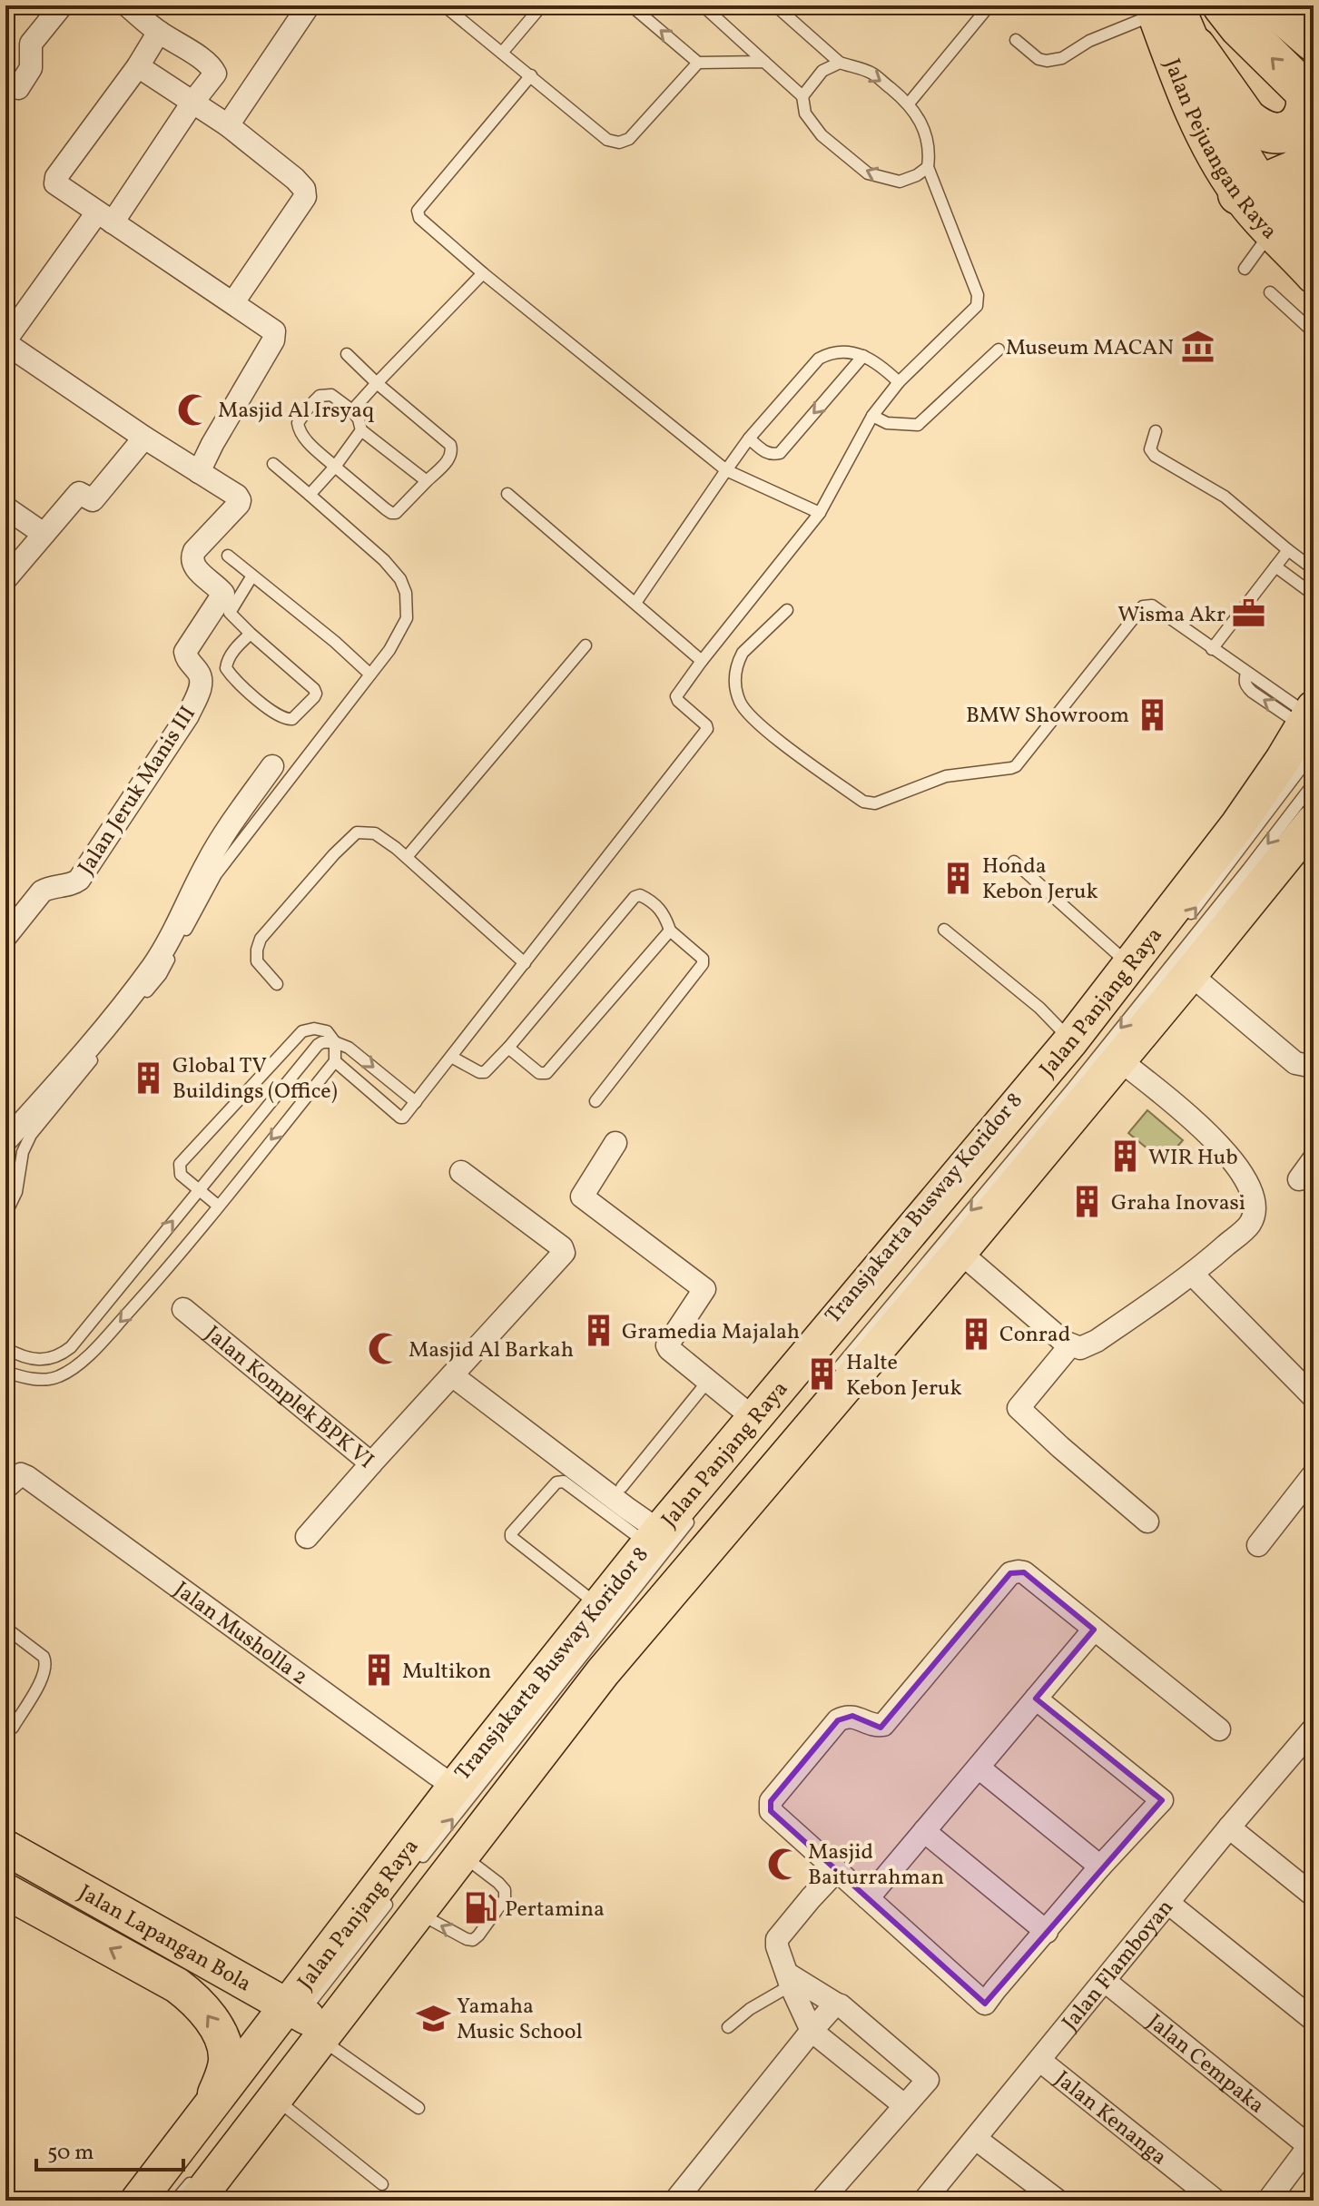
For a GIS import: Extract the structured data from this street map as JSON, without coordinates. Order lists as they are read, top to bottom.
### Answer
{
  "streets": {
    "main road": ["Jalan Pejuangan Raya", "Jalan Panjang Raya", "Jalan Lapangan Bola"],
    "street": [
      "Jalan Jeruk Manis III",
      "Jalan Komplek BPK VI",
      "Jalan Musholla 2",
      "Jalan Flamboyan",
      "Jalan Cempaka",
      "Jalan Kenanga"
    ],
    "lane": ["Transjakarta Busway Koridor 8"]
  },
  "crossings": [
    ["Jalan Panjang Raya", "Jalan Musholla 2"],
    ["Jalan Panjang Raya", "Jalan Lapangan Bola"],
    ["Jalan Flamboyan", "Jalan Cempaka"],
    ["Jalan Flamboyan", "Jalan Kenanga"]
  ],
  "places": {
    "museum": ["Museum MACAN"],
    "mosque": ["Masjid Al Irsyaq", "Masjid Al Barkah", "Masjid Baiturrahman"],
    "office": ["Wisma Akr"],
    "building": [
      "BMW Showroom",
      "Honda Kebon Jeruk",
      "Global TV Buildings (Office)",
      "WIR Hub",
      "Graha Inovasi",
      "Gramedia Majalah",
      "Conrad",
      "Halte Kebon Jeruk",
      "Multikon"
    ],
    "fuel station": ["Pertamina"],
    "school or university": ["Yamaha Music School"]
  },
  "scale_bar": "50 m"
}
